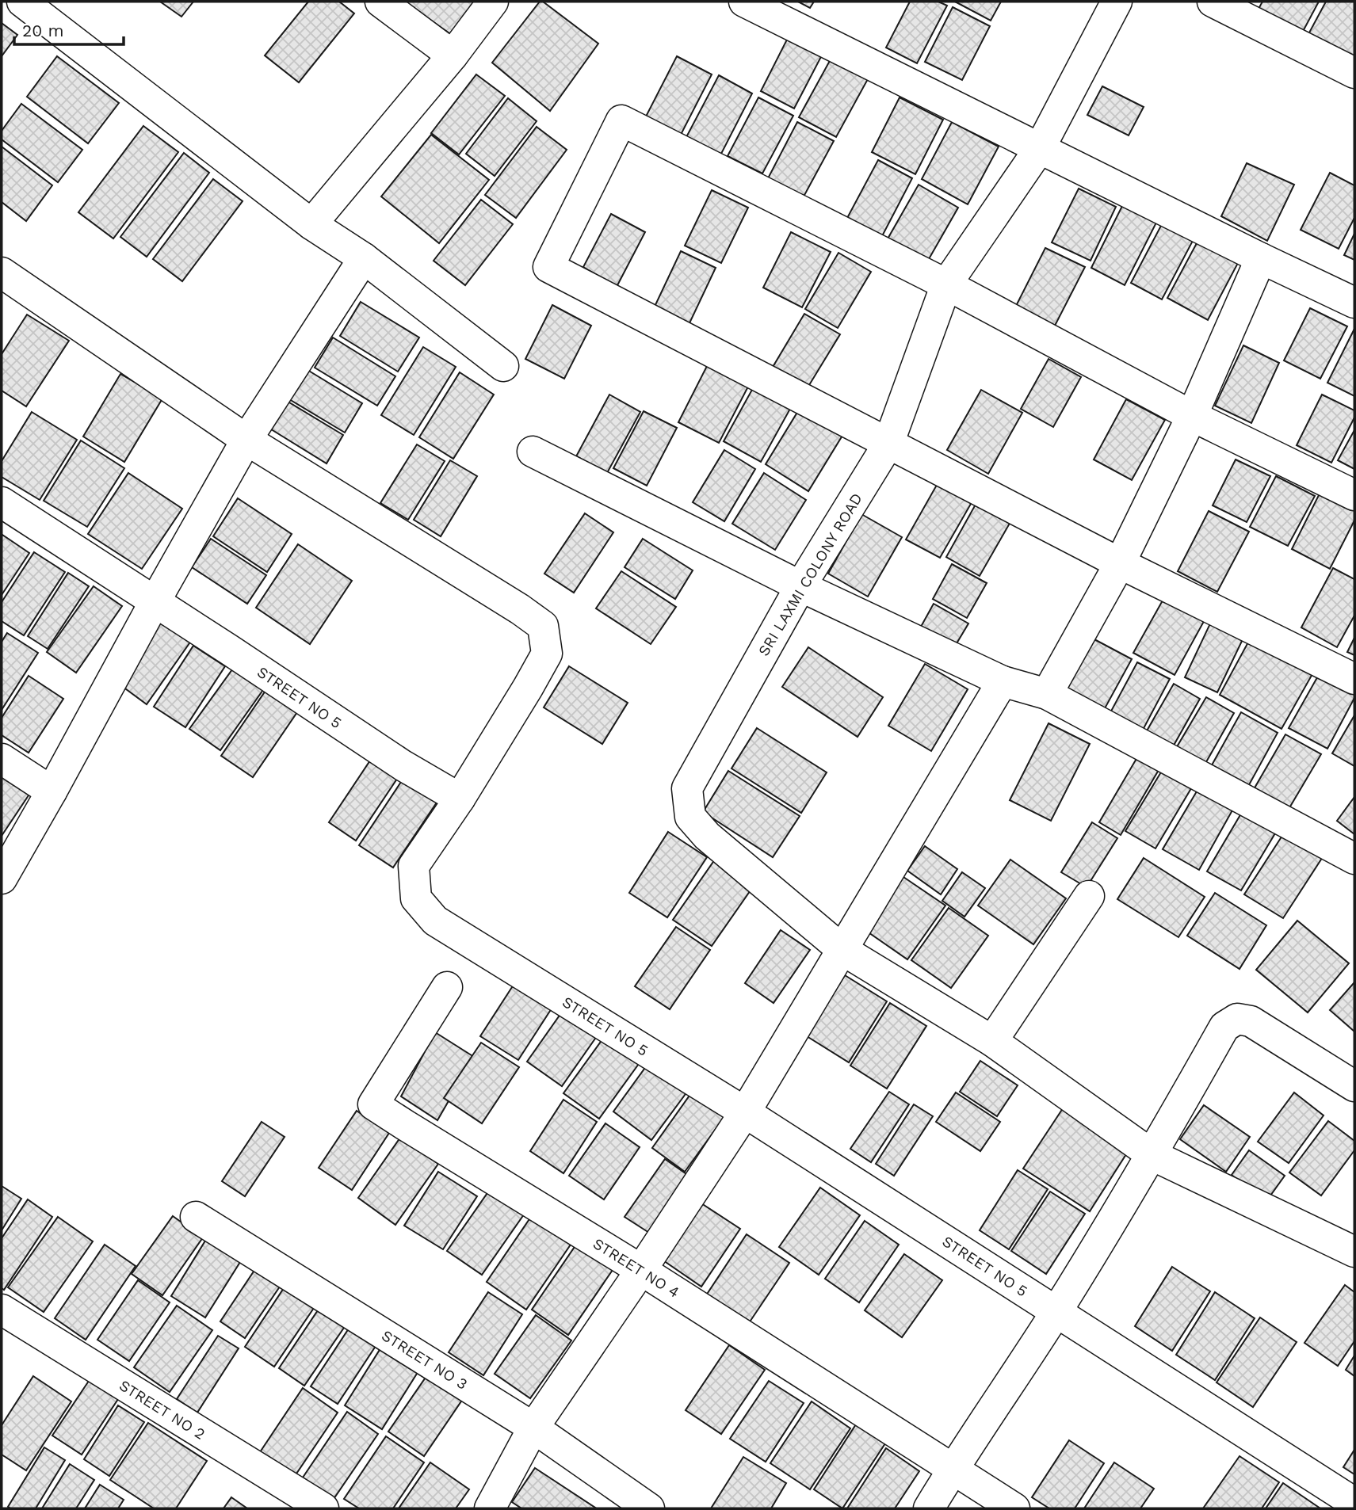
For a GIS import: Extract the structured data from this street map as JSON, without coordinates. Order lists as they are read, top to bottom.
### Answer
{
  "streets": {
    "street": [
      "SRI LAXMI COLONY ROAD",
      "STREET NO 5",
      "STREET NO 4",
      "STREET NO 3",
      "STREET NO 2"
    ]
  },
  "scale_bar": "20 m"
}
